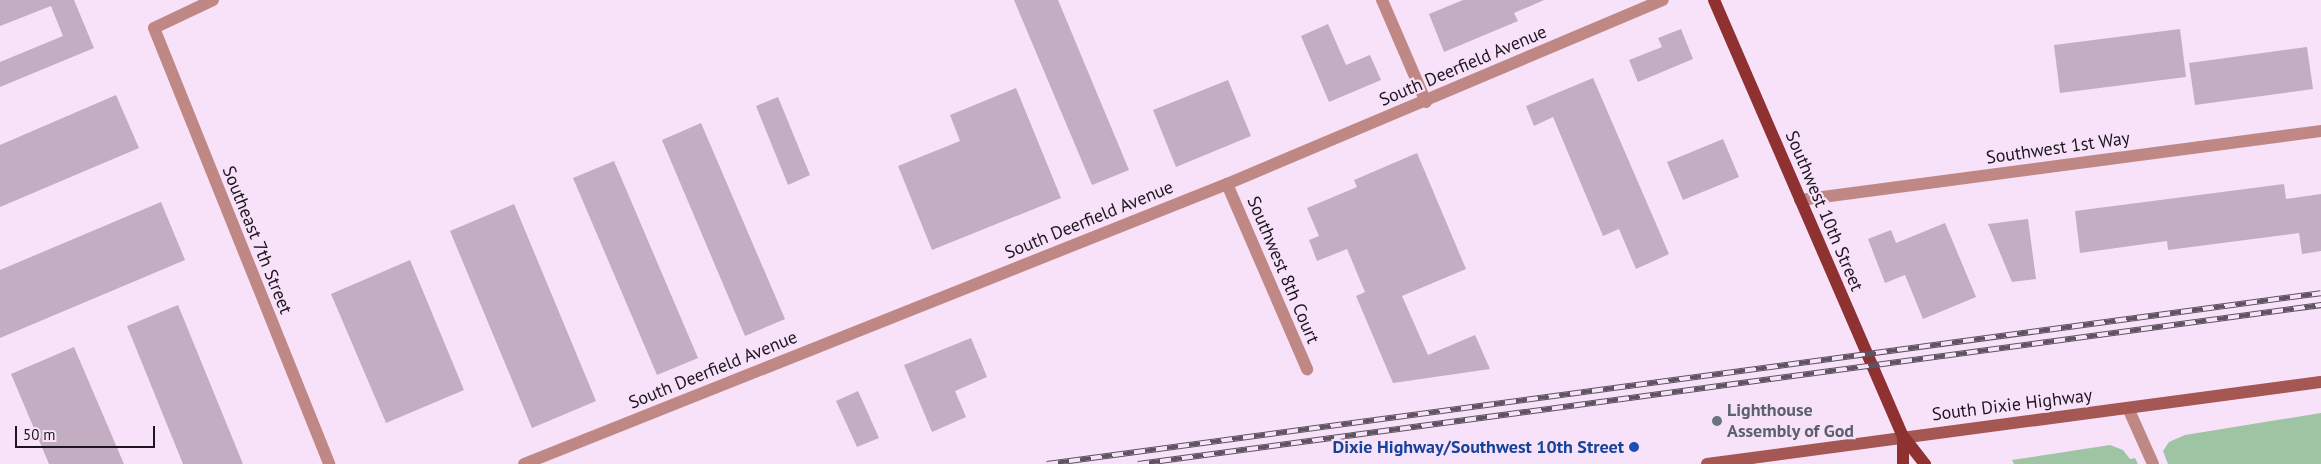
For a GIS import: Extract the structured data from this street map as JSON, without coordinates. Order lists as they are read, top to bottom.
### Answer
{
  "streets": {
    "main road": ["Southwest 10th Street", "South Dixie Highway"],
    "street": [
      "South Deerfield Avenue",
      "Southwest 1st Way",
      "Southeast 7th Street",
      "Southwest 8th Court"
    ]
  },
  "crossings": [
    ["South Deerfield Avenue", "Southwest 8th Court"],
    ["Southwest 1st Way", "Southwest 10th Street"],
    ["Southwest 10th Street", "South Dixie Highway"]
  ],
  "places": ["Lighthouse Assembly of God", "Dixie Highway/Southwest 10th Street"],
  "scale_bar": "50 m"
}
